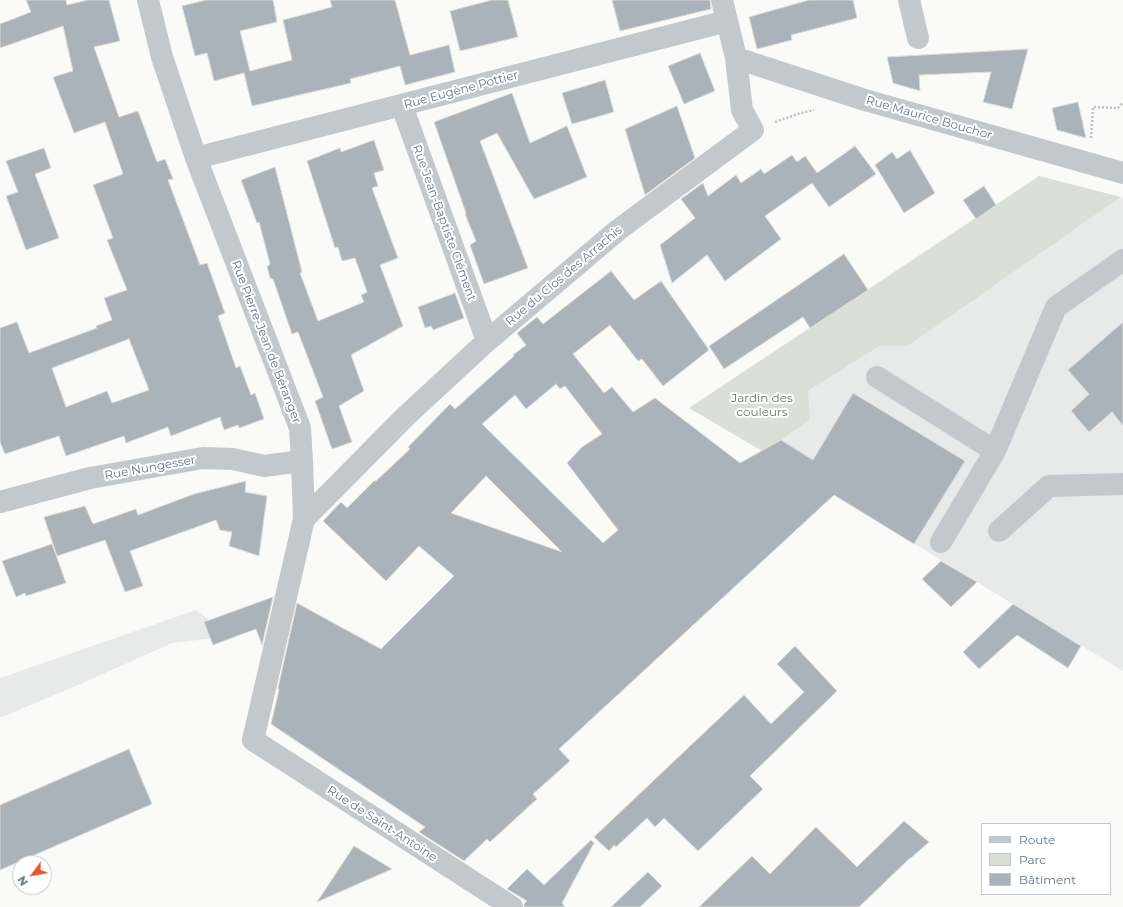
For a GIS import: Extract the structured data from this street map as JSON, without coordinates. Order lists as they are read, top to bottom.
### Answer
{
  "streets": {
    "street": [
      "Rue Eugène Pottier",
      "Rue Maurice Bouchor",
      "Rue Jean-Baptiste Clément",
      "Rue du Clos des Arrachis",
      "Rue Pierre-Jean de Béranger",
      "Rue Nungesser",
      "Rue de Saint-Antoine"
    ]
  },
  "crossings": [
    ["Rue Eugène Pottier", "Rue Jean-Baptiste Clément"],
    ["Rue Eugène Pottier", "Rue Pierre-Jean de Béranger"],
    ["Rue Jean-Baptiste Clément", "Rue du Clos des Arrachis"],
    ["Rue du Clos des Arrachis", "Rue Pierre-Jean de Béranger"],
    ["Rue Pierre-Jean de Béranger", "Rue Nungesser"],
    ["Rue Pierre-Jean de Béranger", "Rue de Saint-Antoine"]
  ],
  "parks": ["Jardin des couleurs"],
  "legend": ["Route", "Parc", "Bâtiment"],
  "north": "bottom left"
}
